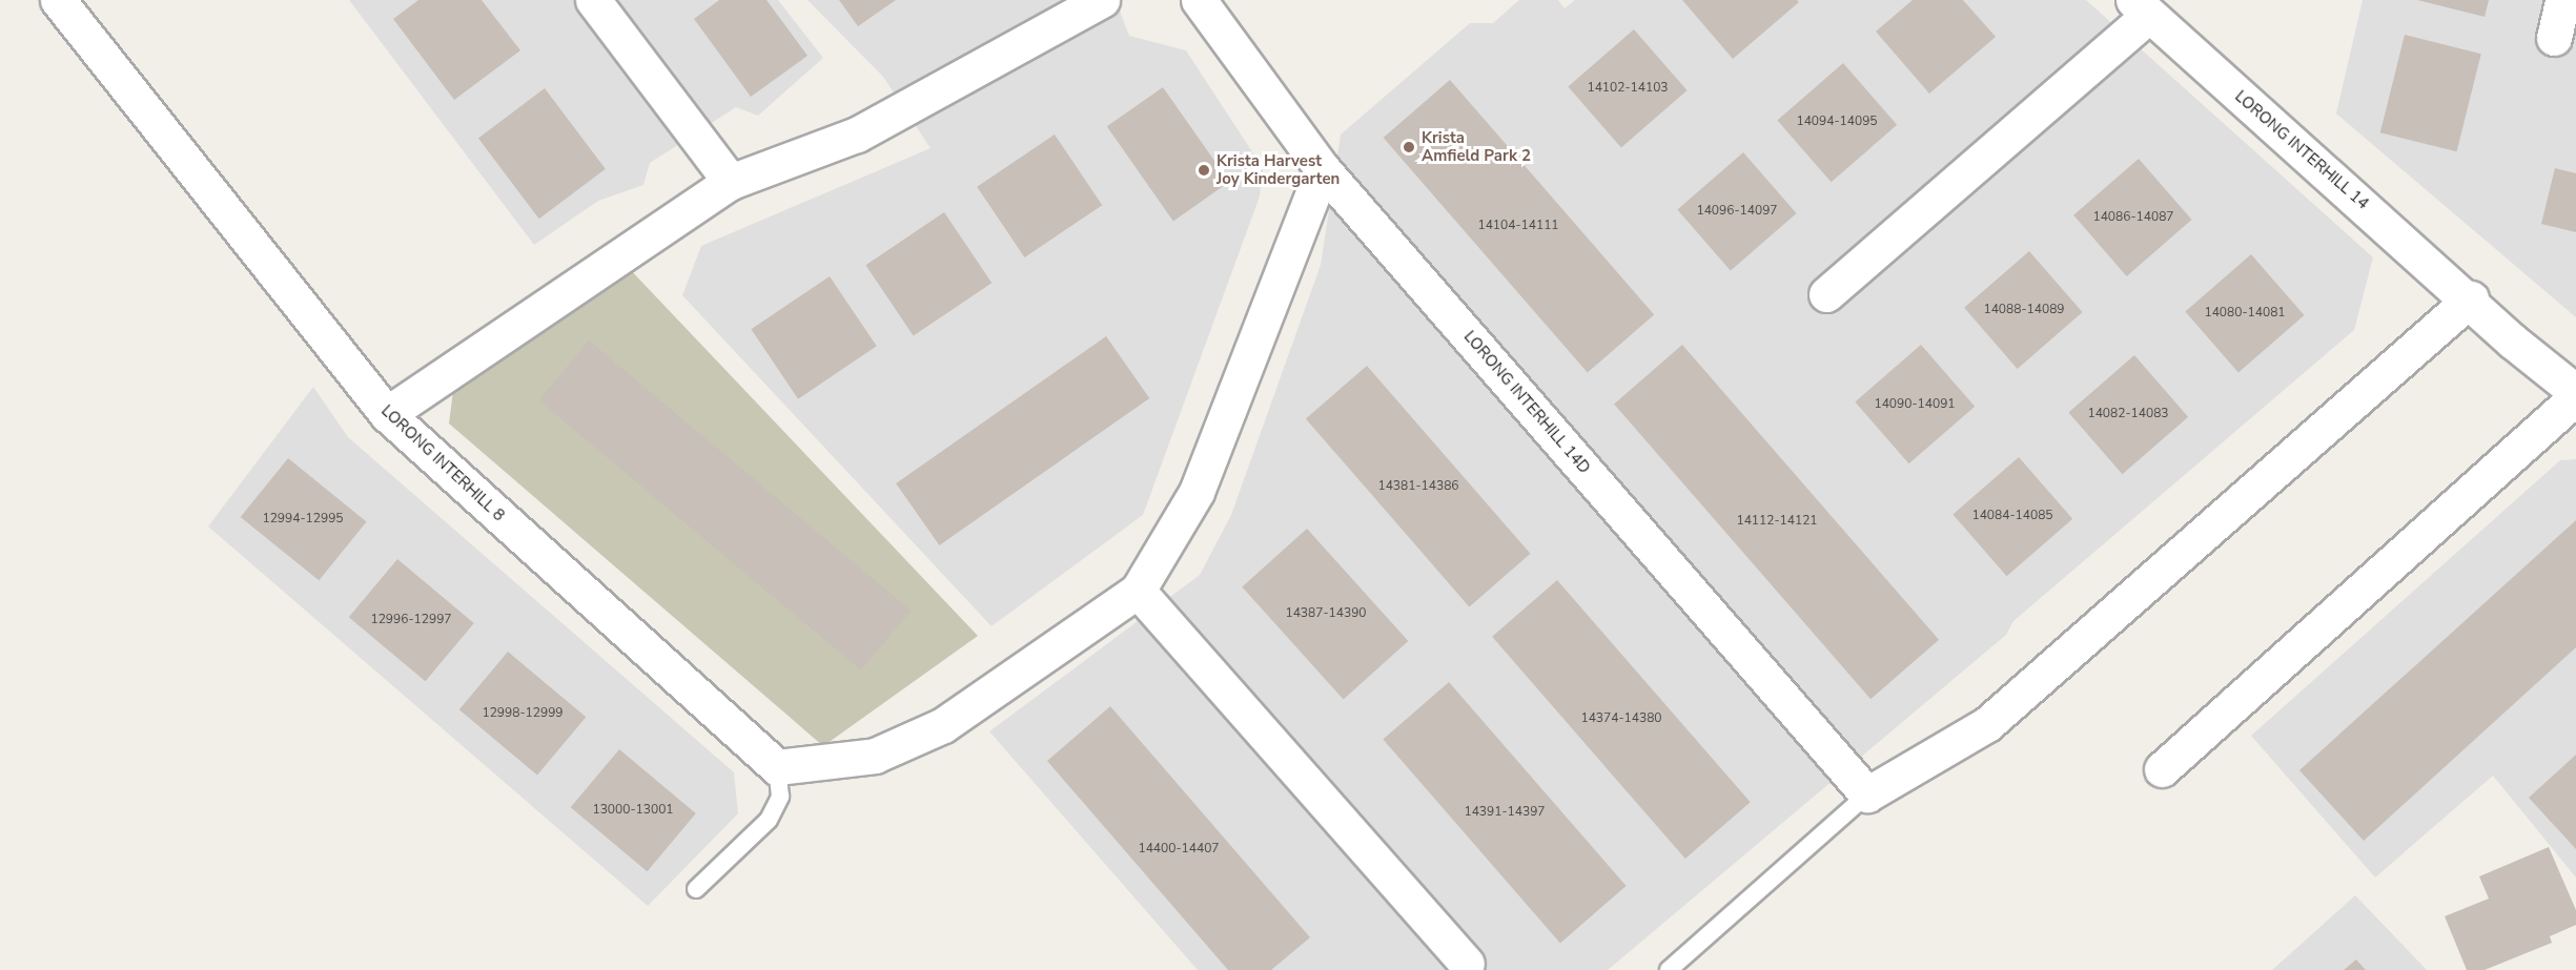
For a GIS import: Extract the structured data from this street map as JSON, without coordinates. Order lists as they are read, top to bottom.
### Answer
{
  "streets": {
    "street": ["LORONG INTERHILL 14", "LORONG INTERHILL 14D", "LORONG INTERHILL 8"]
  },
  "places": ["Krista Amfield Park 2", "Krista Harvest Joy Kindergarten"],
  "house_numbers": [
    "14102-14103",
    "14094-14095",
    "14096-14097",
    "14086-14087",
    "14104-14111",
    "14088-14089",
    "14080-14081",
    "14090-14091",
    "14082-14083",
    "14381-14386",
    "14084-14085",
    "12994-12995",
    "14112-14121",
    "14387-14390",
    "12996-12997",
    "12998-12999",
    "14374-14380",
    "13000-13001",
    "14391-14397",
    "14400-14407"
  ]
}
